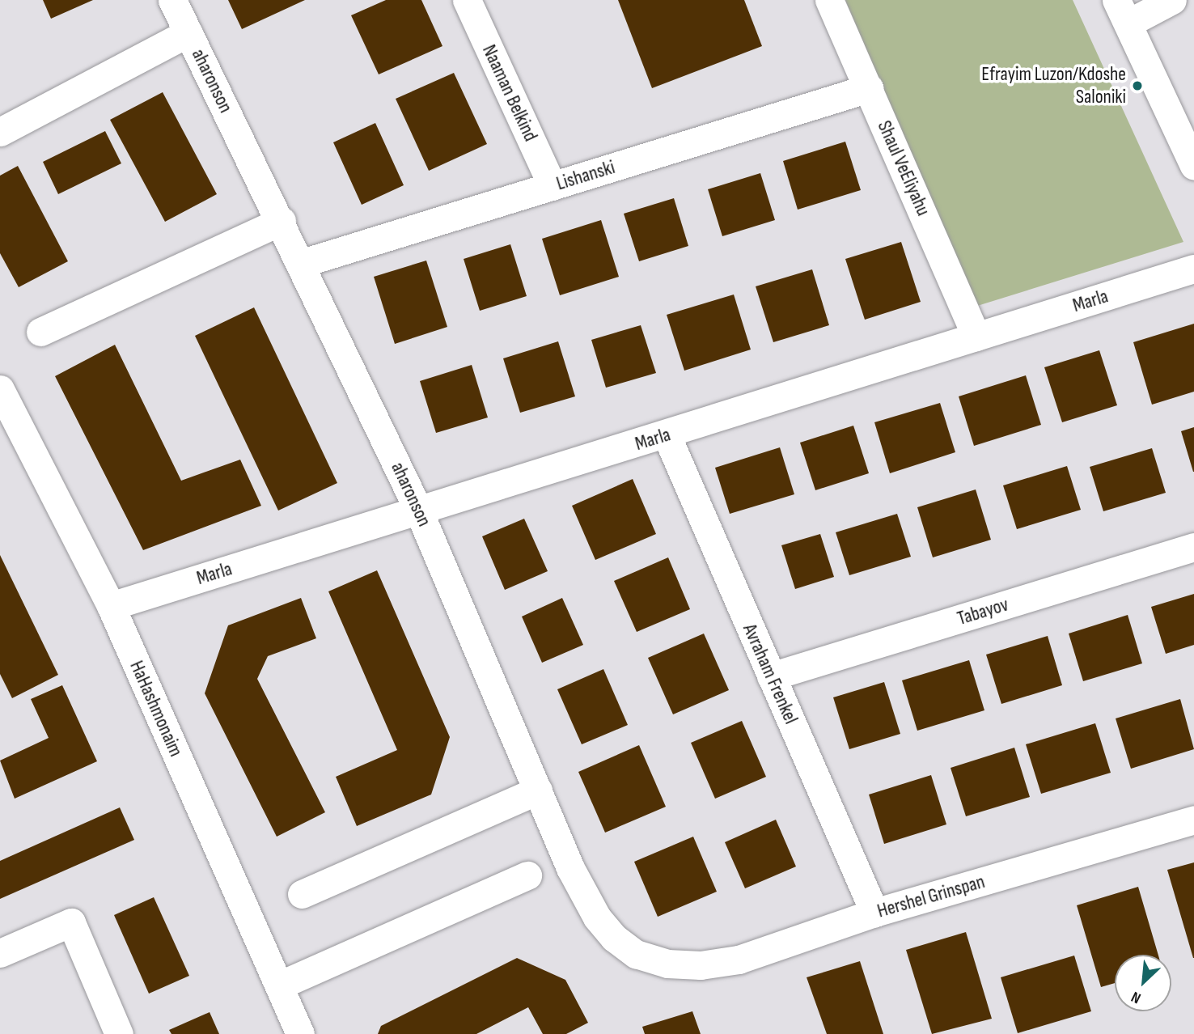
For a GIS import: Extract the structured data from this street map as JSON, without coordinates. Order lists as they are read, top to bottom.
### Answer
{
  "streets": {
    "street": [
      "aharonson",
      "Naaman Belkind",
      "Shaul VeEliyahu",
      "Lishanski",
      "Marla",
      "Tabayov",
      "Avraham Frenkel",
      "HaHashmonaim",
      "Hershel Grinspan"
    ]
  },
  "crossings": [
    ["aharonson", "Lishanski"],
    ["aharonson", "Marla"],
    ["aharonson", "Hershel Grinspan"],
    ["Naaman Belkind", "Lishanski"],
    ["Shaul VeEliyahu", "Lishanski"],
    ["Shaul VeEliyahu", "Marla"],
    ["Marla", "Avraham Frenkel"],
    ["Marla", "HaHashmonaim"],
    ["Tabayov", "Avraham Frenkel"],
    ["Avraham Frenkel", "Hershel Grinspan"]
  ],
  "places": ["Efrayim Luzon/Kdoshe Saloniki"],
  "north": "bottom left"
}
